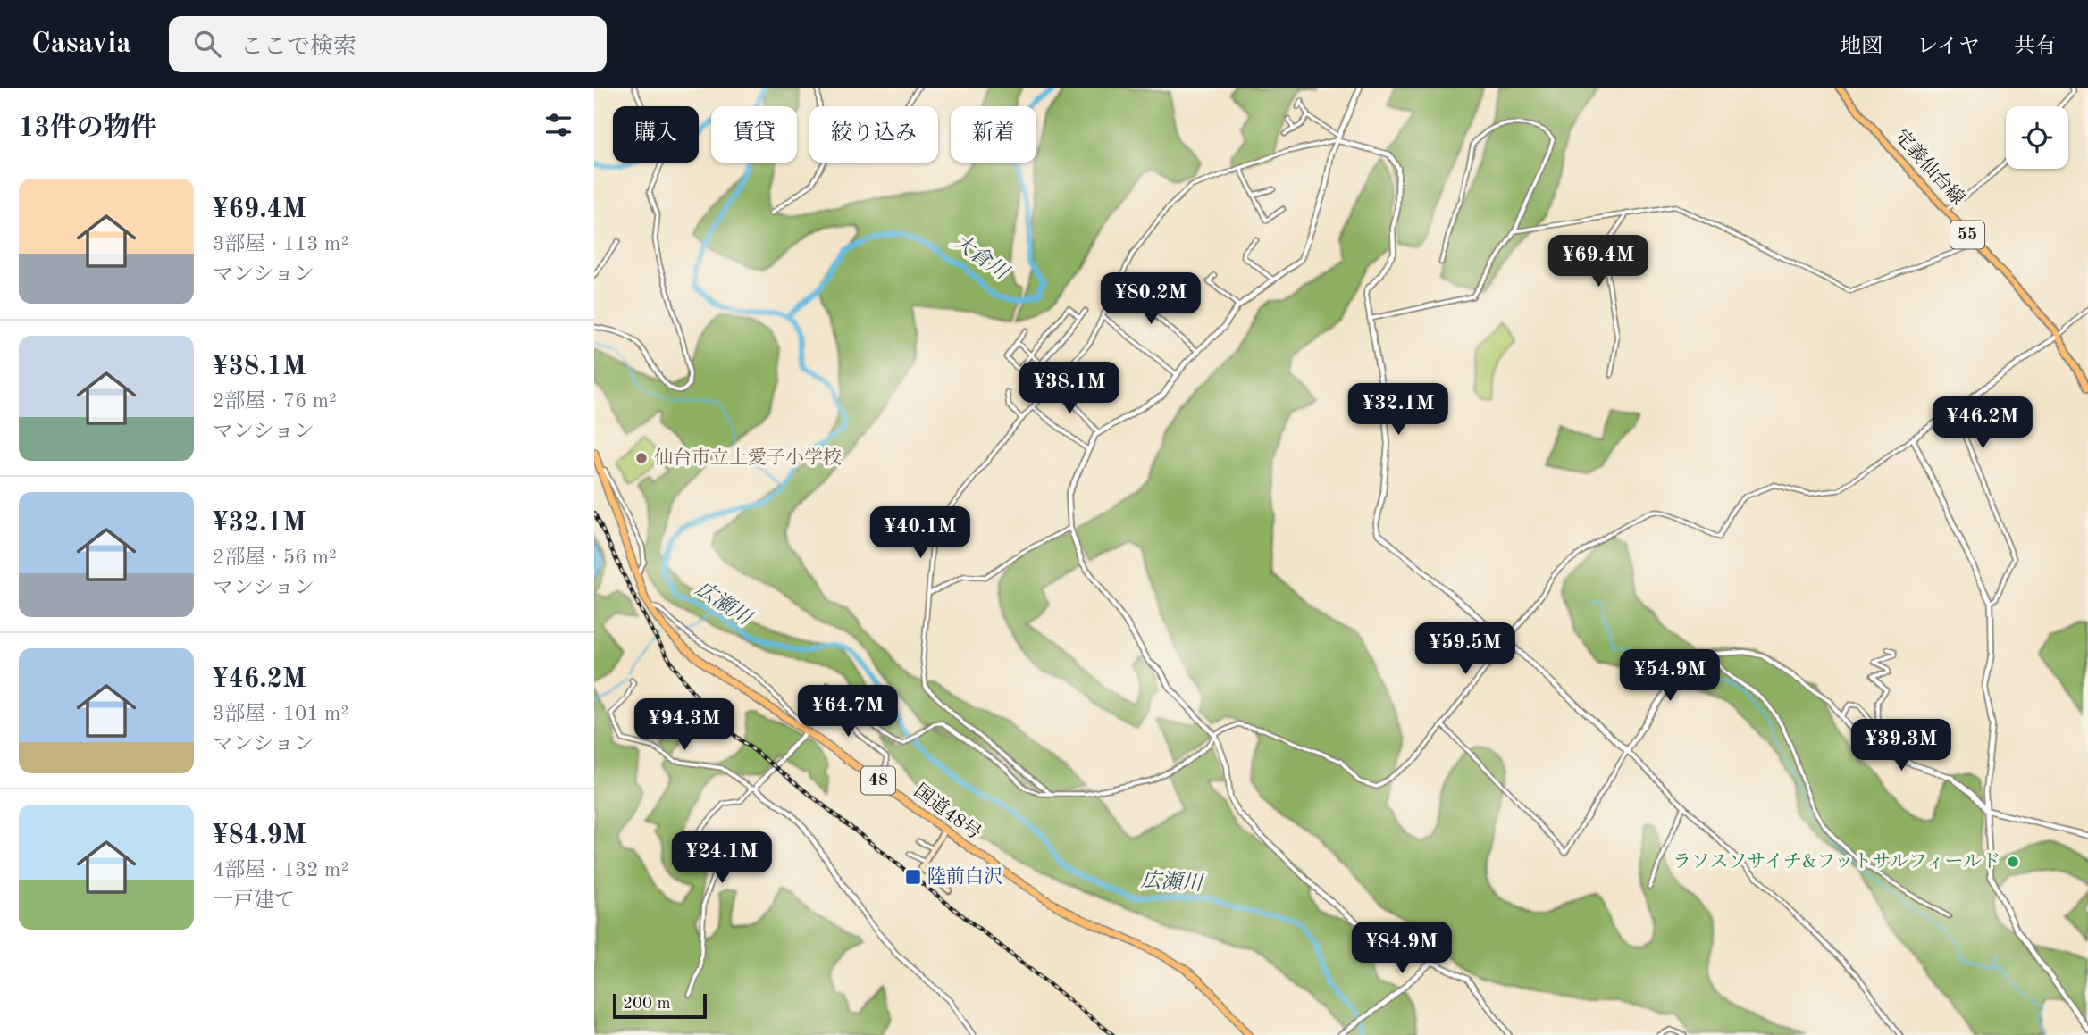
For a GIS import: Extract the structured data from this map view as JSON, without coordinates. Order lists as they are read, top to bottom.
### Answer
{
  "streets": {
    "highway": ["48", "国道48号"],
    "main road": ["定義仙台線", "55"]
  },
  "water": ["大倉川", "広瀬川"],
  "places": {
    "other": ["仙台市立上愛子小学校", "ラソスソサイチ&フットサルフィールド"],
    "transit": ["陸前白沢"]
  },
  "scale_bar": "200 m",
  "page": {
    "header": "Casavia",
    "search": "ここで検索",
    "nav": ["地図", "レイヤ", "共有"],
    "heading": "13件の物件",
    "chip": [
      "購入",
      "賃貸",
      "絞り込み",
      "新着"
    ],
    "list": [
      {
        "name": "¥69.4M",
        "note": "3部屋 · 113 m² · マンション"
      },
      {
        "name": "¥38.1M",
        "note": "2部屋 · 76 m² · マンション"
      },
      {
        "name": "¥32.1M",
        "note": "2部屋 · 56 m² · マンション"
      },
      {
        "name": "¥46.2M",
        "note": "3部屋 · 101 m² · マンション"
      },
      {
        "name": "¥84.9M",
        "note": "4部屋 · 132 m² · 一戸建て"
      }
    ],
    "price": [
      "¥69.4M",
      "¥80.2M",
      "¥38.1M",
      "¥32.1M",
      "¥46.2M",
      "¥40.1M",
      "¥59.5M",
      "¥54.9M",
      "¥64.7M",
      "¥94.3M",
      "¥39.3M",
      "¥24.1M",
      "¥84.9M"
    ],
    "scale": "200 m"
  }
}
